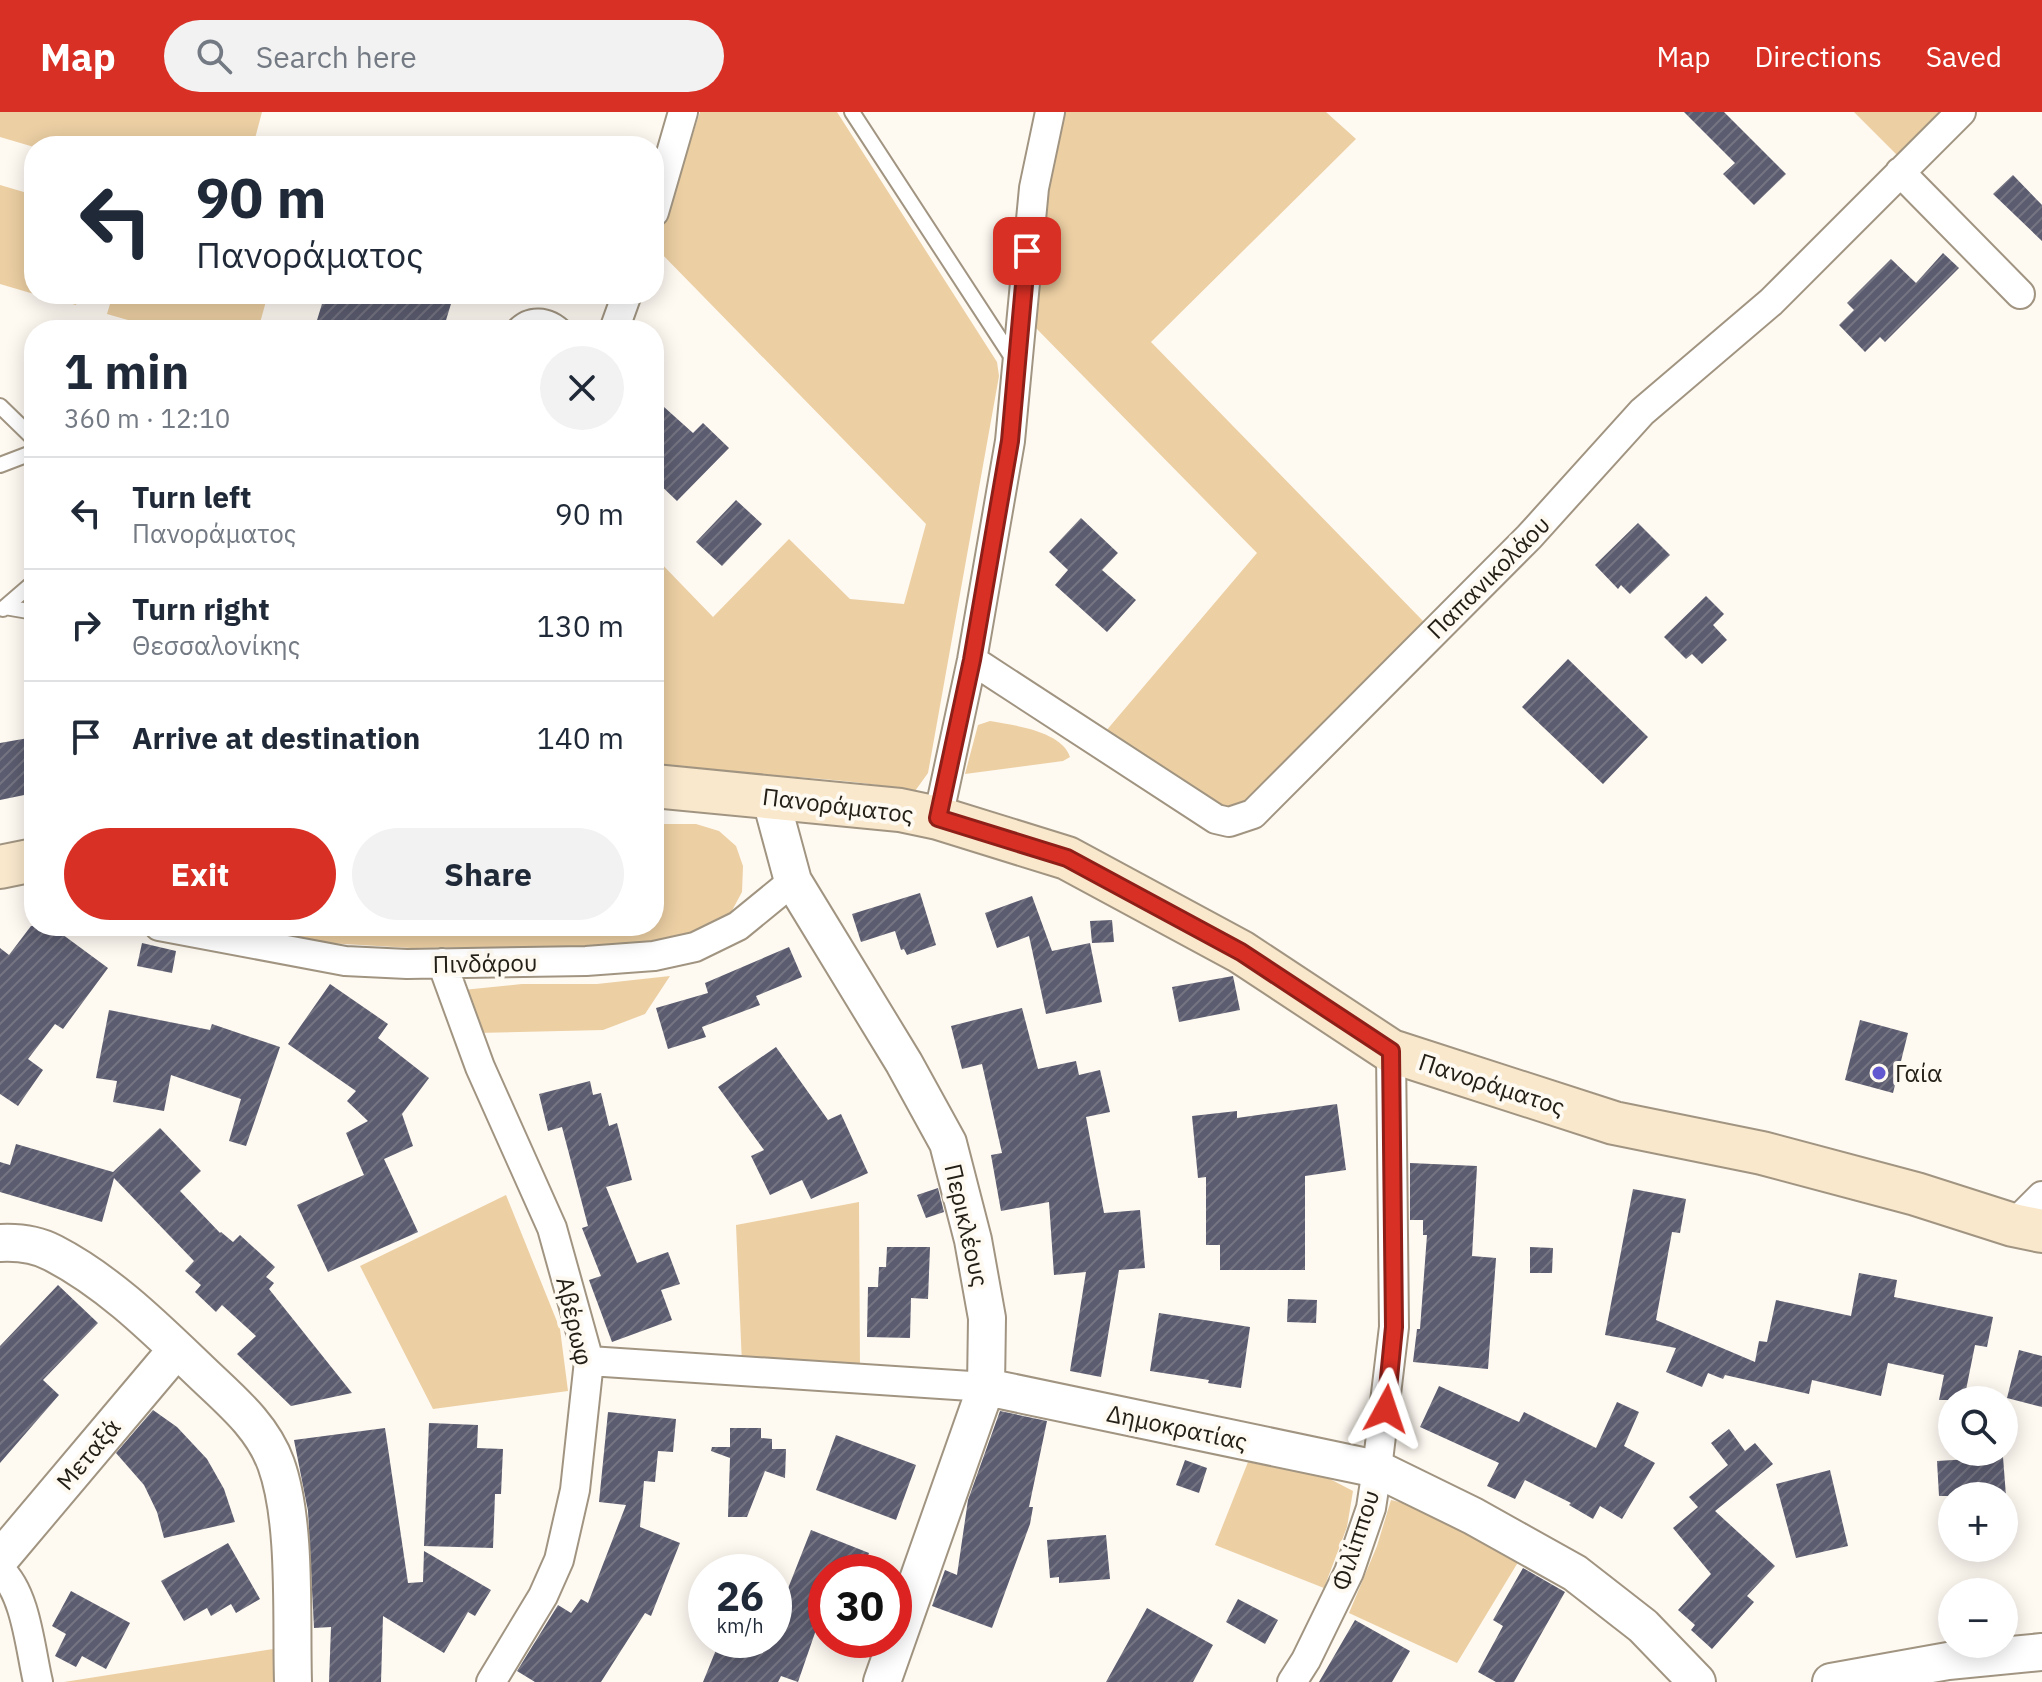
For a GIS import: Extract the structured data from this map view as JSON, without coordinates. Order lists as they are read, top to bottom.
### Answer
{
  "streets": {
    "main road": ["Πανοράματος"],
    "street": [
      "Παπανικολάου",
      "Πινδάρου",
      "Περικλέους",
      "Αβέρωφ",
      "Δημοκρατίας",
      "Μεταξά",
      "Φιλίππου"
    ]
  },
  "crossings": [
    ["Πανοράματος", "Περικλέους"],
    ["Πανοράματος", "Φιλίππου"],
    ["Πινδάρου", "Περικλέους"],
    ["Πινδάρου", "Αβέρωφ"],
    ["Περικλέους", "Δημοκρατίας"],
    ["Αβέρωφ", "Δημοκρατίας"],
    ["Δημοκρατίας", "Φιλίππου"]
  ],
  "places": ["Γαία"],
  "page": {
    "header": "Map",
    "search": "Search here",
    "nav": ["Map", "Directions", "Saved"],
    "turn": ["90 m", "Πανοράματος"],
    "heading": ["1 min", "360 m · 12:10"],
    "list": [
      {
        "name": "Turn left",
        "note": "Πανοράματος",
        "value": "90 m"
      },
      {
        "name": "Turn right",
        "note": "Θεσσαλονίκης",
        "value": "130 m"
      },
      {
        "name": "Arrive at destination",
        "value": "140 m"
      }
    ],
    "buttons": ["Exit", "Share"],
    "map_buttons": ["+", "−"],
    "speed": "26 km/h",
    "limit": "30"
  }
}
